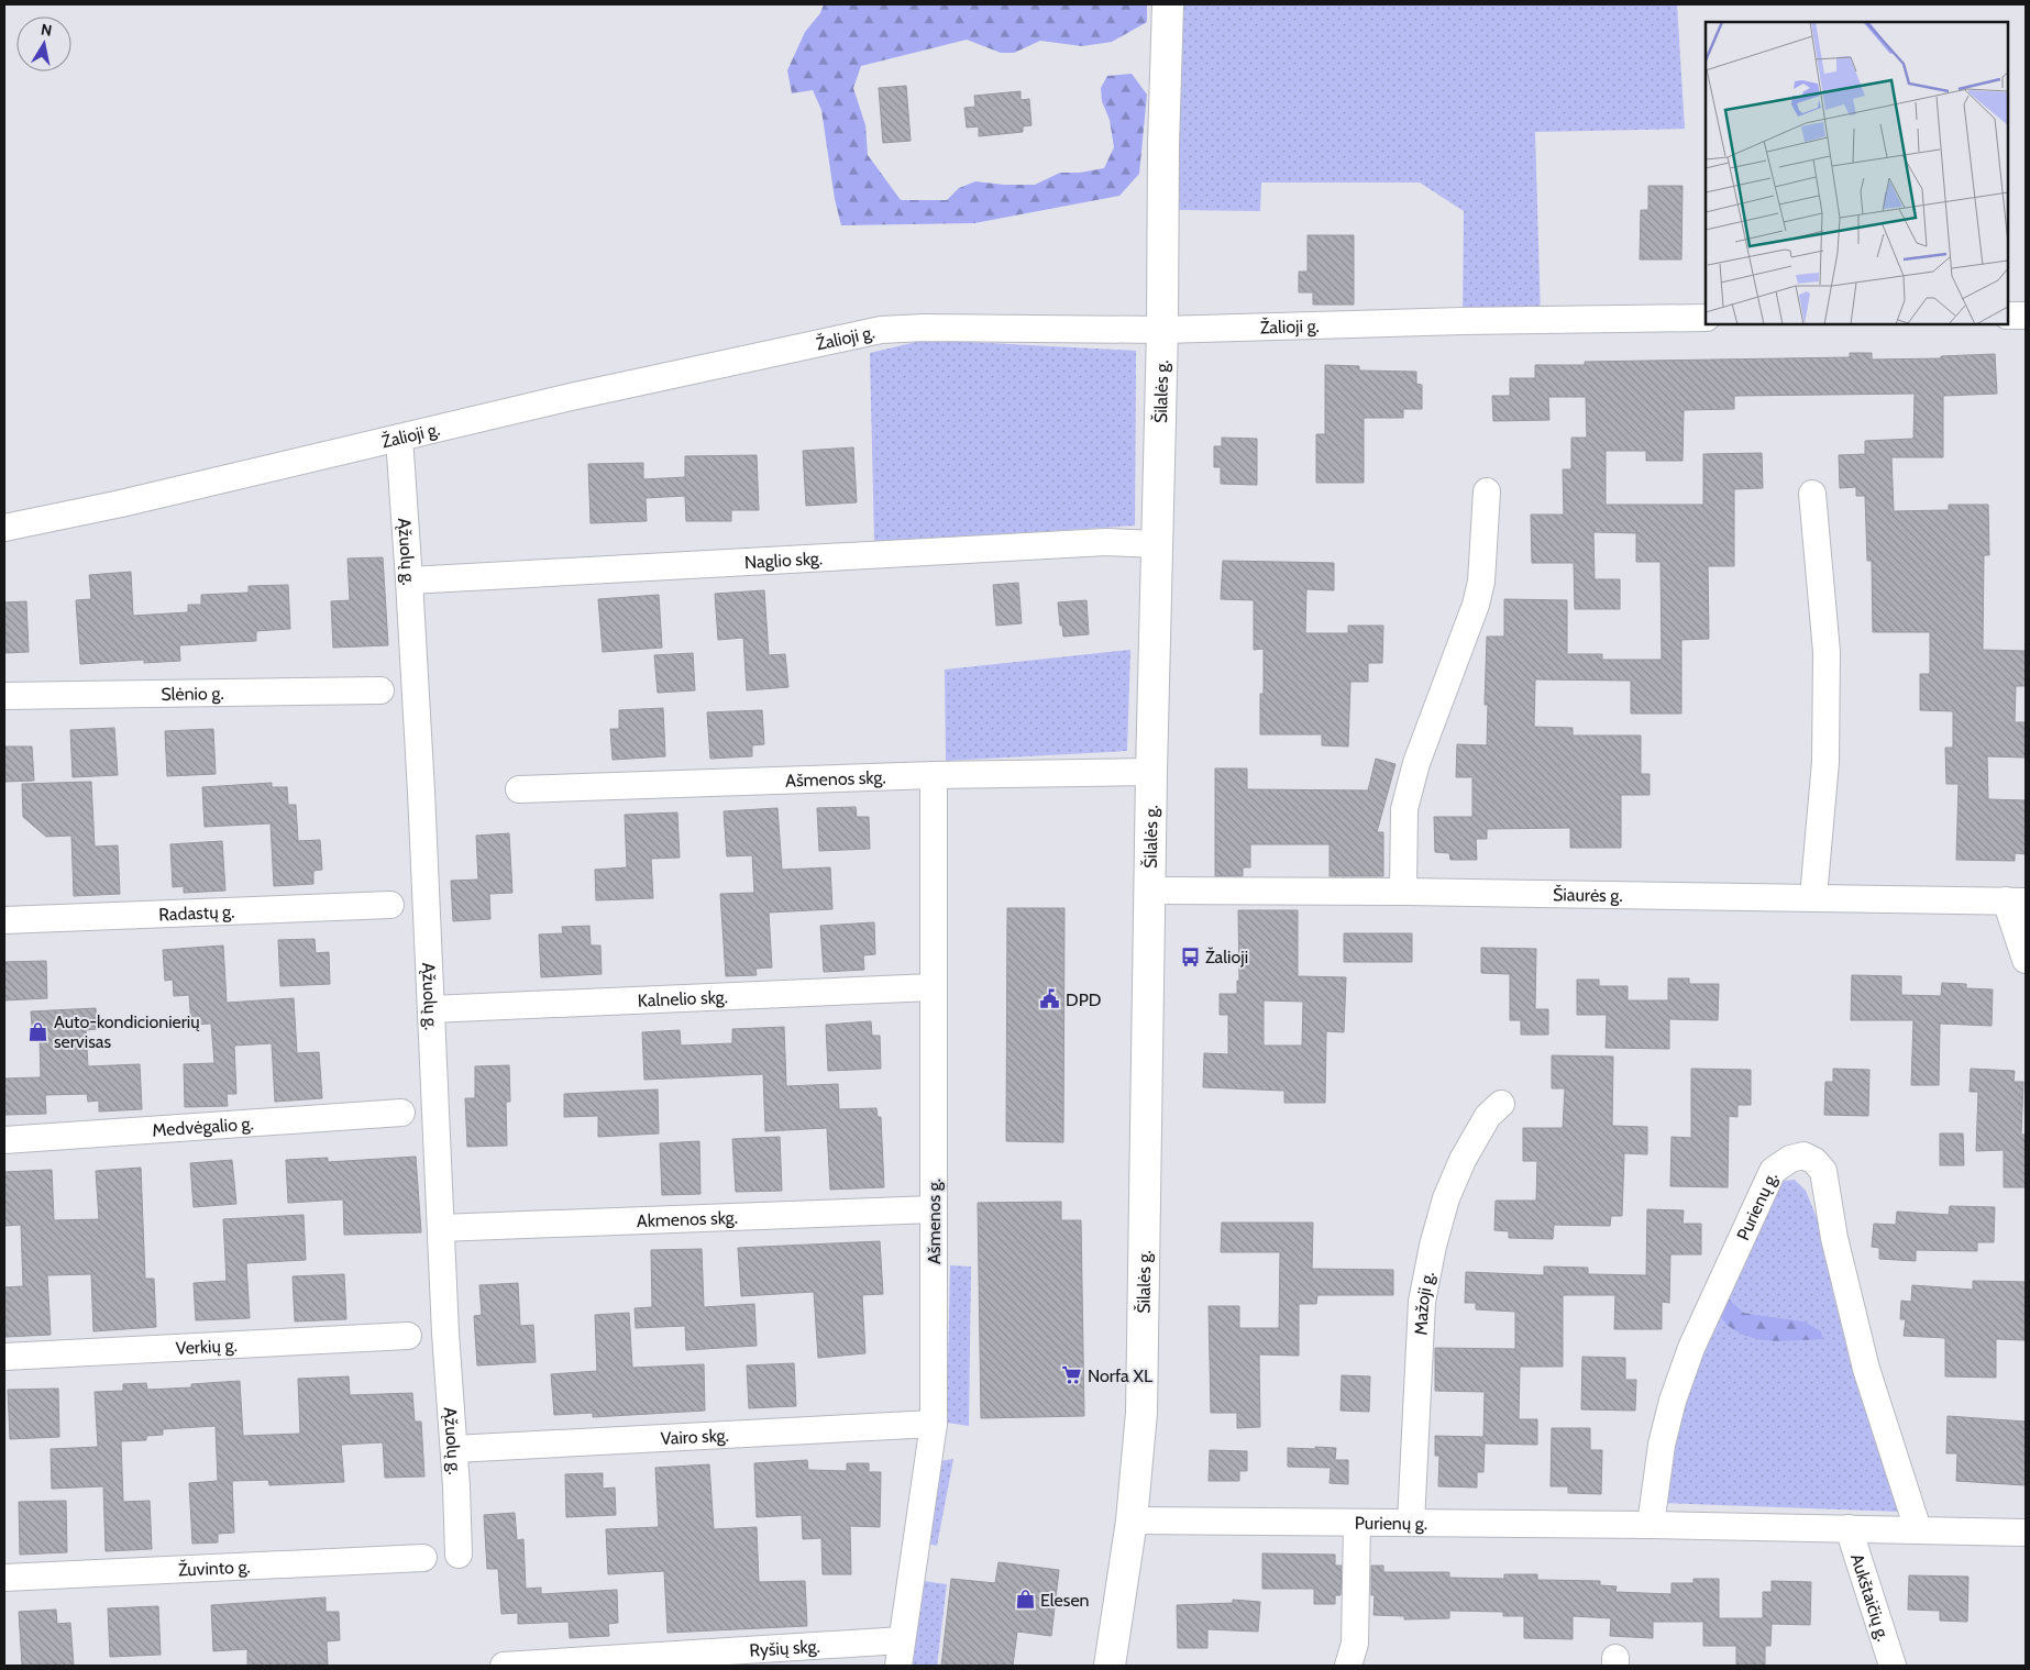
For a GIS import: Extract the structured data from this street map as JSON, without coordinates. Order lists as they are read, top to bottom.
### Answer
{
  "streets": {
    "main road": ["Šilalės g."],
    "street": [
      "Žalioji g.",
      "Ąžuolų g.",
      "Naglio skg.",
      "Slėnio g.",
      "Ašmenos skg.",
      "Šiaurės g.",
      "Radastų g.",
      "Kalnelio skg.",
      "Medvėgalio g.",
      "Purienų g.",
      "Akmenos skg.",
      "Ašmenos g.",
      "Mažoji g.",
      "Verkių g.",
      "Vairo skg.",
      "Žuvinto g.",
      "Aukštaičių g.",
      "Ryšių skg."
    ]
  },
  "crossings": [
    ["Žalioji g.", "Šilalės g."],
    ["Žalioji g.", "Ąžuolų g."],
    ["Šilalės g.", "Naglio skg."],
    ["Šilalės g.", "Ašmenos skg."],
    ["Šilalės g.", "Šiaurės g."],
    ["Šilalės g.", "Purienų g."],
    ["Ąžuolų g.", "Naglio skg."],
    ["Ąžuolų g.", "Kalnelio skg."],
    ["Ąžuolų g.", "Akmenos skg."],
    ["Ąžuolų g.", "Vairo skg."],
    ["Ašmenos skg.", "Ašmenos g."],
    ["Kalnelio skg.", "Ašmenos g."],
    ["Purienų g.", "Mažoji g."],
    ["Purienų g.", "Aukštaičių g."],
    ["Akmenos skg.", "Ašmenos g."],
    ["Ašmenos g.", "Vairo skg."],
    ["Ašmenos g.", "Ryšių skg."]
  ],
  "places": {
    "bus stop": ["Žalioji"],
    "public building": ["DPD"],
    "shop": ["Auto-kondicionierių servisas", "Elesen"],
    "supermarket": ["Norfa XL"]
  },
  "north": "top"
}
